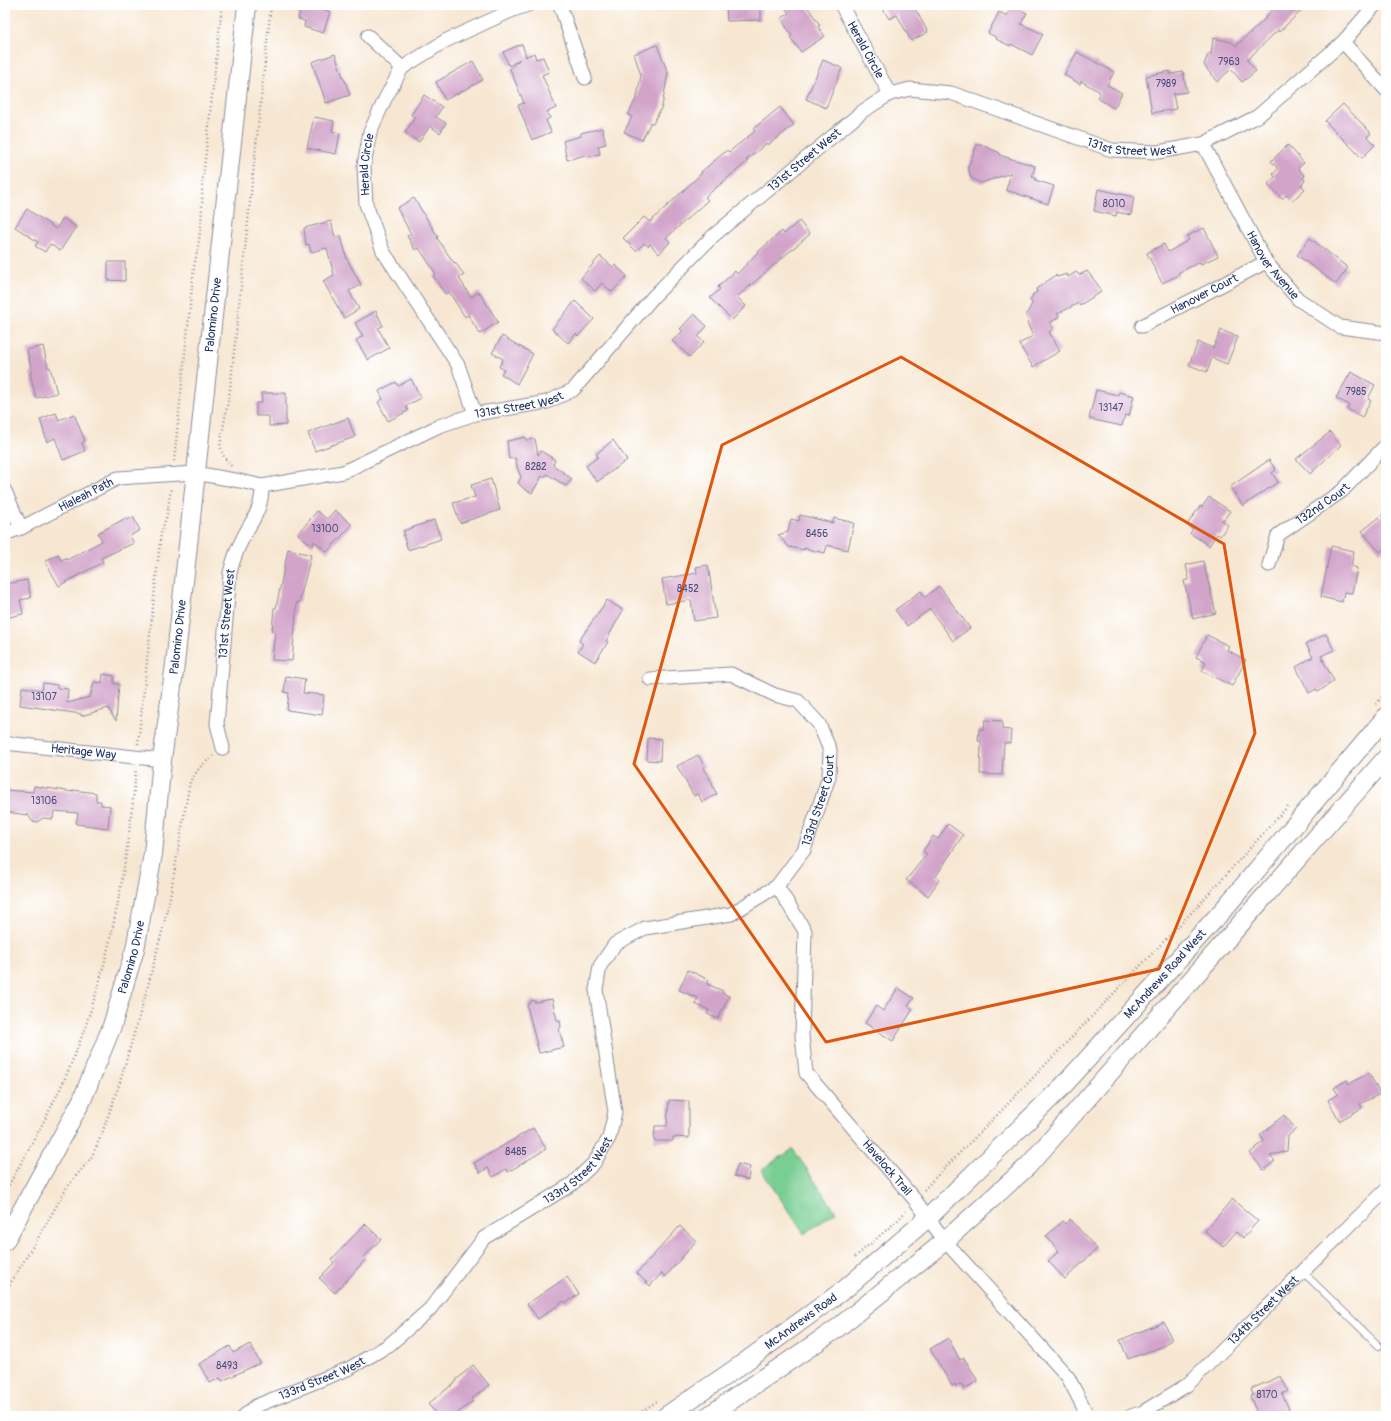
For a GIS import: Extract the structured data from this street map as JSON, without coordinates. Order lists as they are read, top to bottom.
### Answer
{
  "streets": {
    "main road": ["Palomino Drive", "McAndrews Road West", "McAndrews Road"],
    "street": [
      "Herald Circle",
      "131st Street West",
      "Hanover Avenue",
      "Hanover Court",
      "Hialeah Path",
      "132nd Court",
      "Heritage Way",
      "133rd Street Court",
      "133rd Street West",
      "Havelock Trail",
      "134th Street West"
    ]
  },
  "crossings": [
    ["Herald Circle", "131st Street West"],
    ["131st Street West", "Hanover Avenue"],
    ["131st Street West", "Palomino Drive"],
    ["131st Street West", "Hialeah Path"],
    ["Hanover Avenue", "Hanover Court"],
    ["Palomino Drive", "Hialeah Path"],
    ["Palomino Drive", "Heritage Way"],
    ["133rd Street Court", "133rd Street West"],
    ["133rd Street Court", "Havelock Trail"],
    ["McAndrews Road West", "Havelock Trail"],
    ["McAndrews Road West", "McAndrews Road"],
    ["133rd Street West", "Havelock Trail"],
    ["Havelock Trail", "McAndrews Road"]
  ],
  "house_numbers": [
    "7963",
    "7989",
    "8010",
    "7985",
    "13147",
    "8282",
    "13100",
    "8456",
    "8452",
    "13107",
    "13106",
    "8485",
    "8493",
    "8170"
  ]
}
